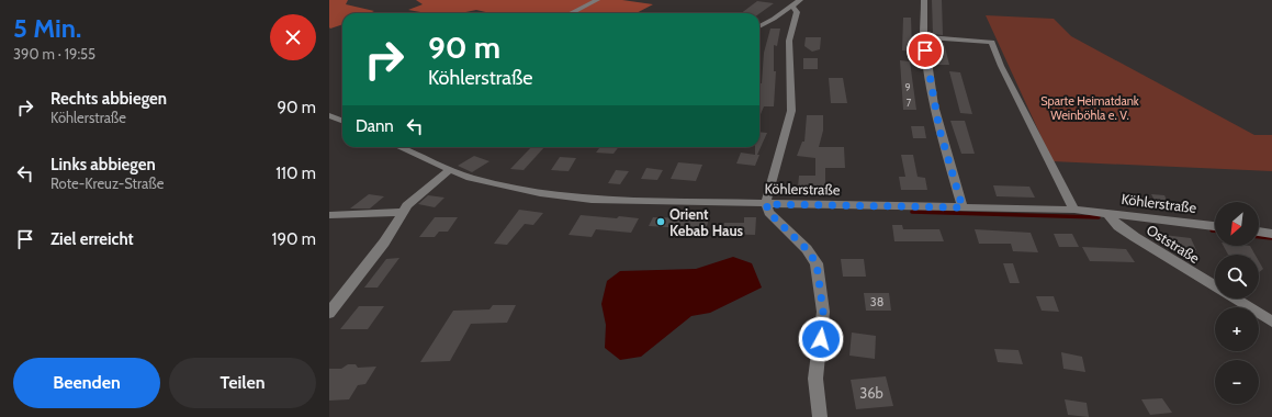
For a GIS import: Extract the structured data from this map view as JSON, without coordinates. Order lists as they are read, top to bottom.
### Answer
{
  "streets": {
    "street": ["Köhlerstraße", "Oststraße"]
  },
  "crossings": [
    ["Köhlerstraße", "Oststraße"]
  ],
  "parks": ["Sparte Heimatdank Weinböhla e. V."],
  "places": ["Orient Kebab Haus"],
  "house_numbers": [
    "9",
    "7",
    "38",
    "36b"
  ],
  "north": "bottom left",
  "page": {
    "heading": ["5 Min.", "390 m · 19:55"],
    "turn": ["90 m", "Köhlerstraße"],
    "list": [
      {
        "name": "Rechts abbiegen",
        "note": "Köhlerstraße",
        "value": "90 m"
      },
      {
        "name": "Links abbiegen",
        "note": "Rote-Kreuz-Straße",
        "value": "110 m"
      },
      {
        "name": "Ziel erreicht",
        "value": "190 m"
      }
    ],
    "then": "Dann",
    "map_buttons": ["+", "−"],
    "buttons": ["Beenden", "Teilen"]
  }
}
